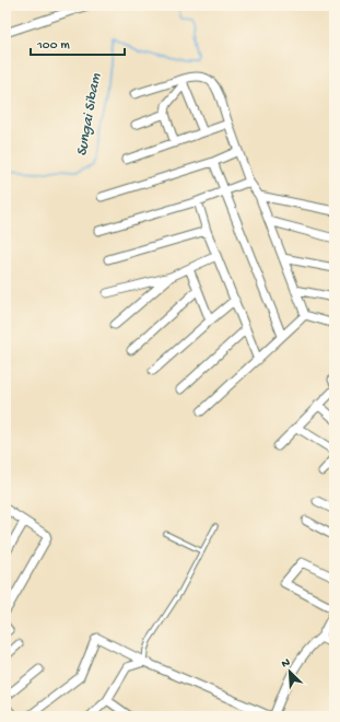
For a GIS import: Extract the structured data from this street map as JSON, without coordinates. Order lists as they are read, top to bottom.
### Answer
{
  "water": ["Sungai Sibam"],
  "scale_bar": "100 m",
  "north": "top left"
}
